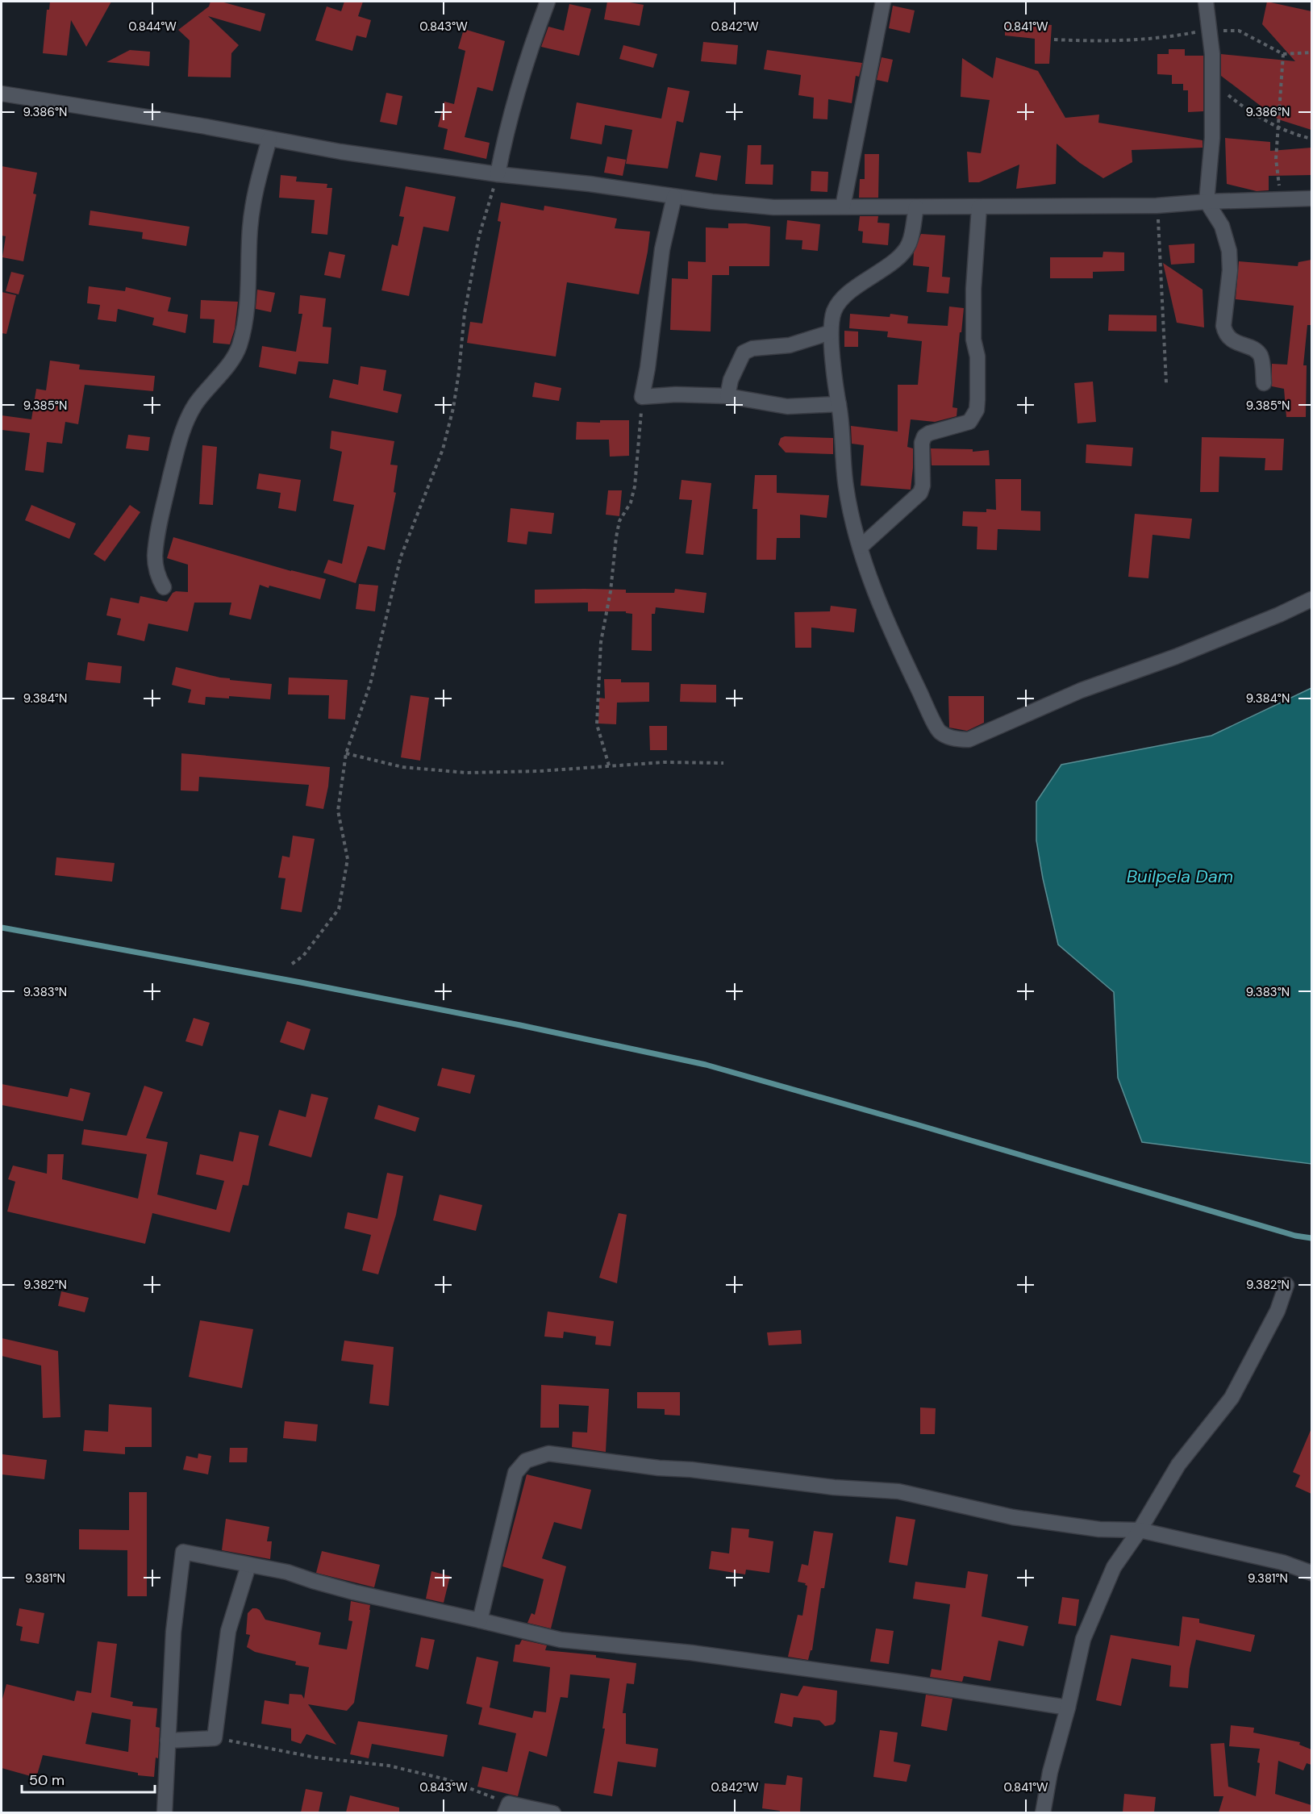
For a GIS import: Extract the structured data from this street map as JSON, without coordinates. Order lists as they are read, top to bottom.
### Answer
{
  "water": ["Builpela Dam"],
  "scale_bar": "50 m",
  "coordinates": [
    "0.844°W",
    "0.843°W",
    "0.842°W",
    "0.841°W",
    "9.386°N",
    "9.385°N",
    "9.384°N",
    "9.383°N",
    "9.382°N",
    "9.381°N"
  ]
}
